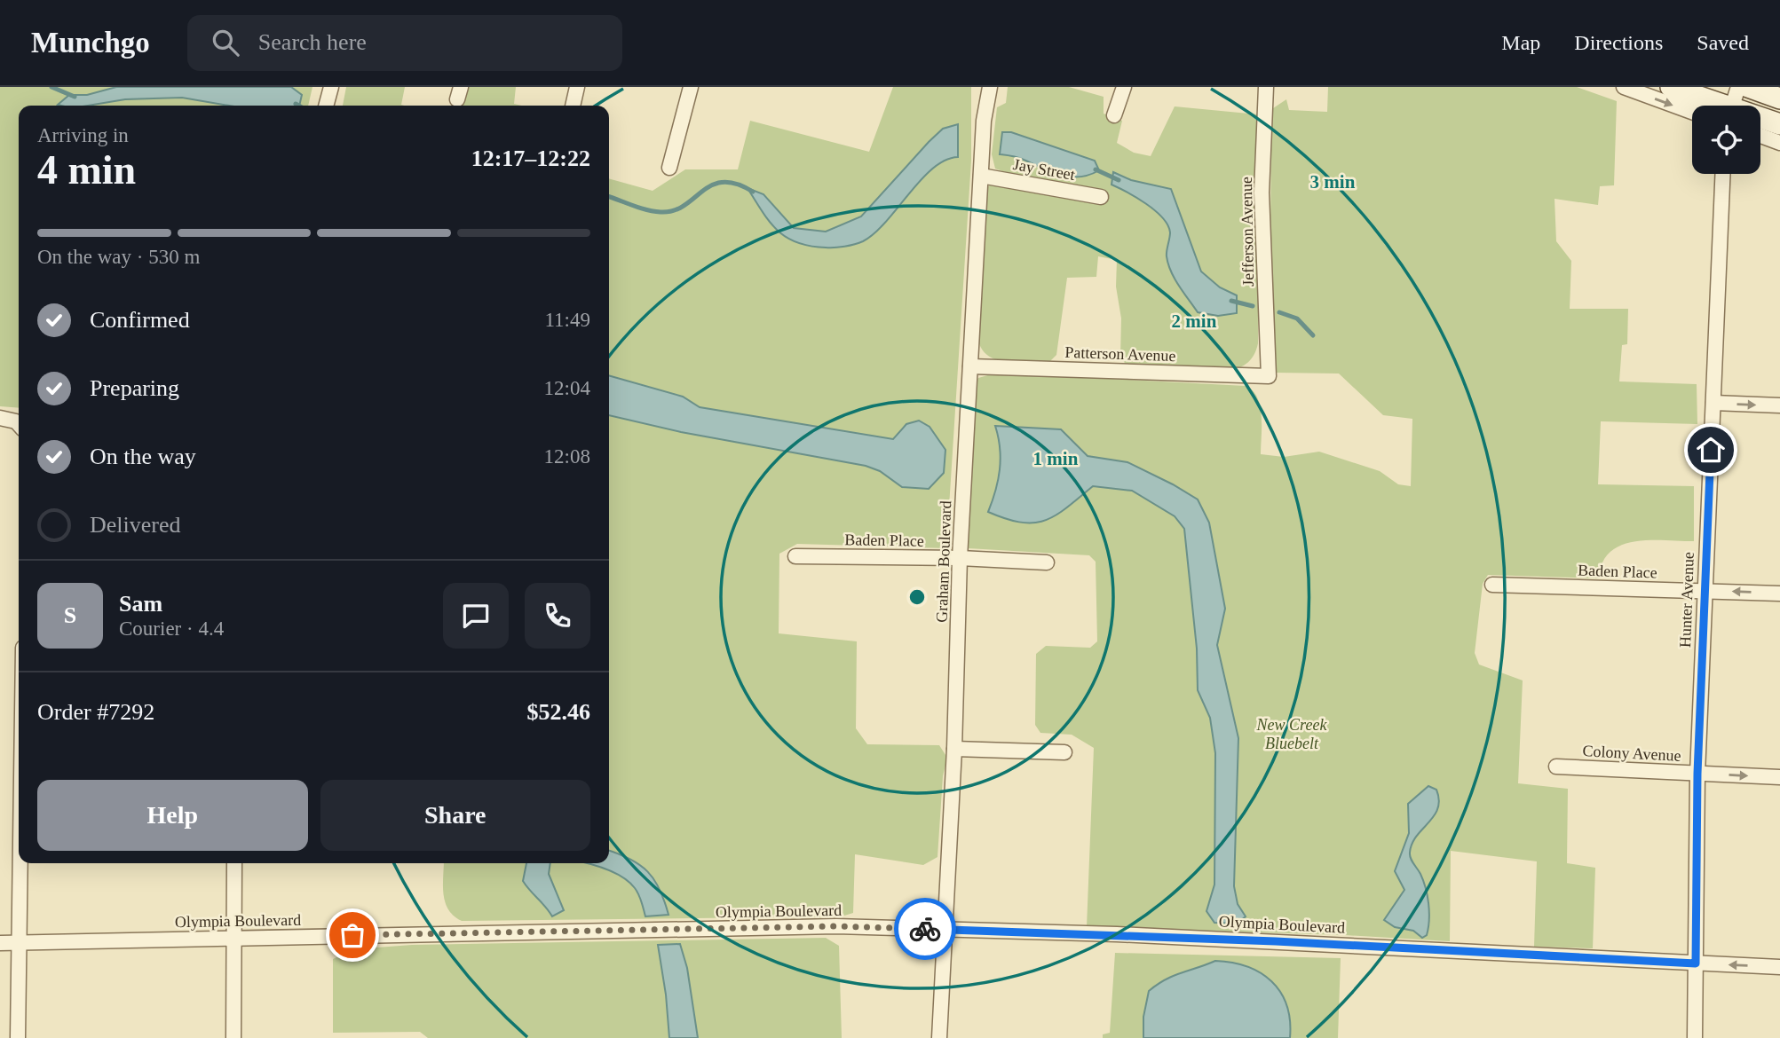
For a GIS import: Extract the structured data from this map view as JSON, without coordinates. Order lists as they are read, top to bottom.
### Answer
{
  "streets": {
    "street": [
      "Jay Street",
      "Jefferson Avenue",
      "Patterson Avenue",
      "Baden Place",
      "Graham Boulevard",
      "Hunter Avenue",
      "Colony Avenue",
      "Olympia Boulevard"
    ]
  },
  "crossings": [
    ["Jay Street", "Graham Boulevard"],
    ["Jefferson Avenue", "Patterson Avenue"],
    ["Patterson Avenue", "Graham Boulevard"],
    ["Baden Place", "Graham Boulevard"],
    ["Baden Place", "Hunter Avenue"],
    ["Graham Boulevard", "Olympia Boulevard"],
    ["Hunter Avenue", "Colony Avenue"],
    ["Hunter Avenue", "Olympia Boulevard"]
  ],
  "one_way": ["Colony Avenue"],
  "parks": ["New Creek Bluebelt"],
  "page": {
    "header": "Munchgo",
    "search": "Search here",
    "nav": ["Map", "Directions", "Saved"],
    "heading": ["4 min", "Arriving in", "12:17–12:22"],
    "panel": [
      "Sam",
      "Courier · 4.4",
      "Order #7292",
      "$52.46"
    ],
    "bar": "On the way · 530 m",
    "list": [
      ["Confirmed", "11:49"],
      ["Preparing", "12:04"],
      ["On the way", "12:08"],
      "Delivered"
    ],
    "round": "S",
    "buttons": ["Help", "Share"]
  },
  "rings": ["3 min", "2 min", "1 min"]
}
